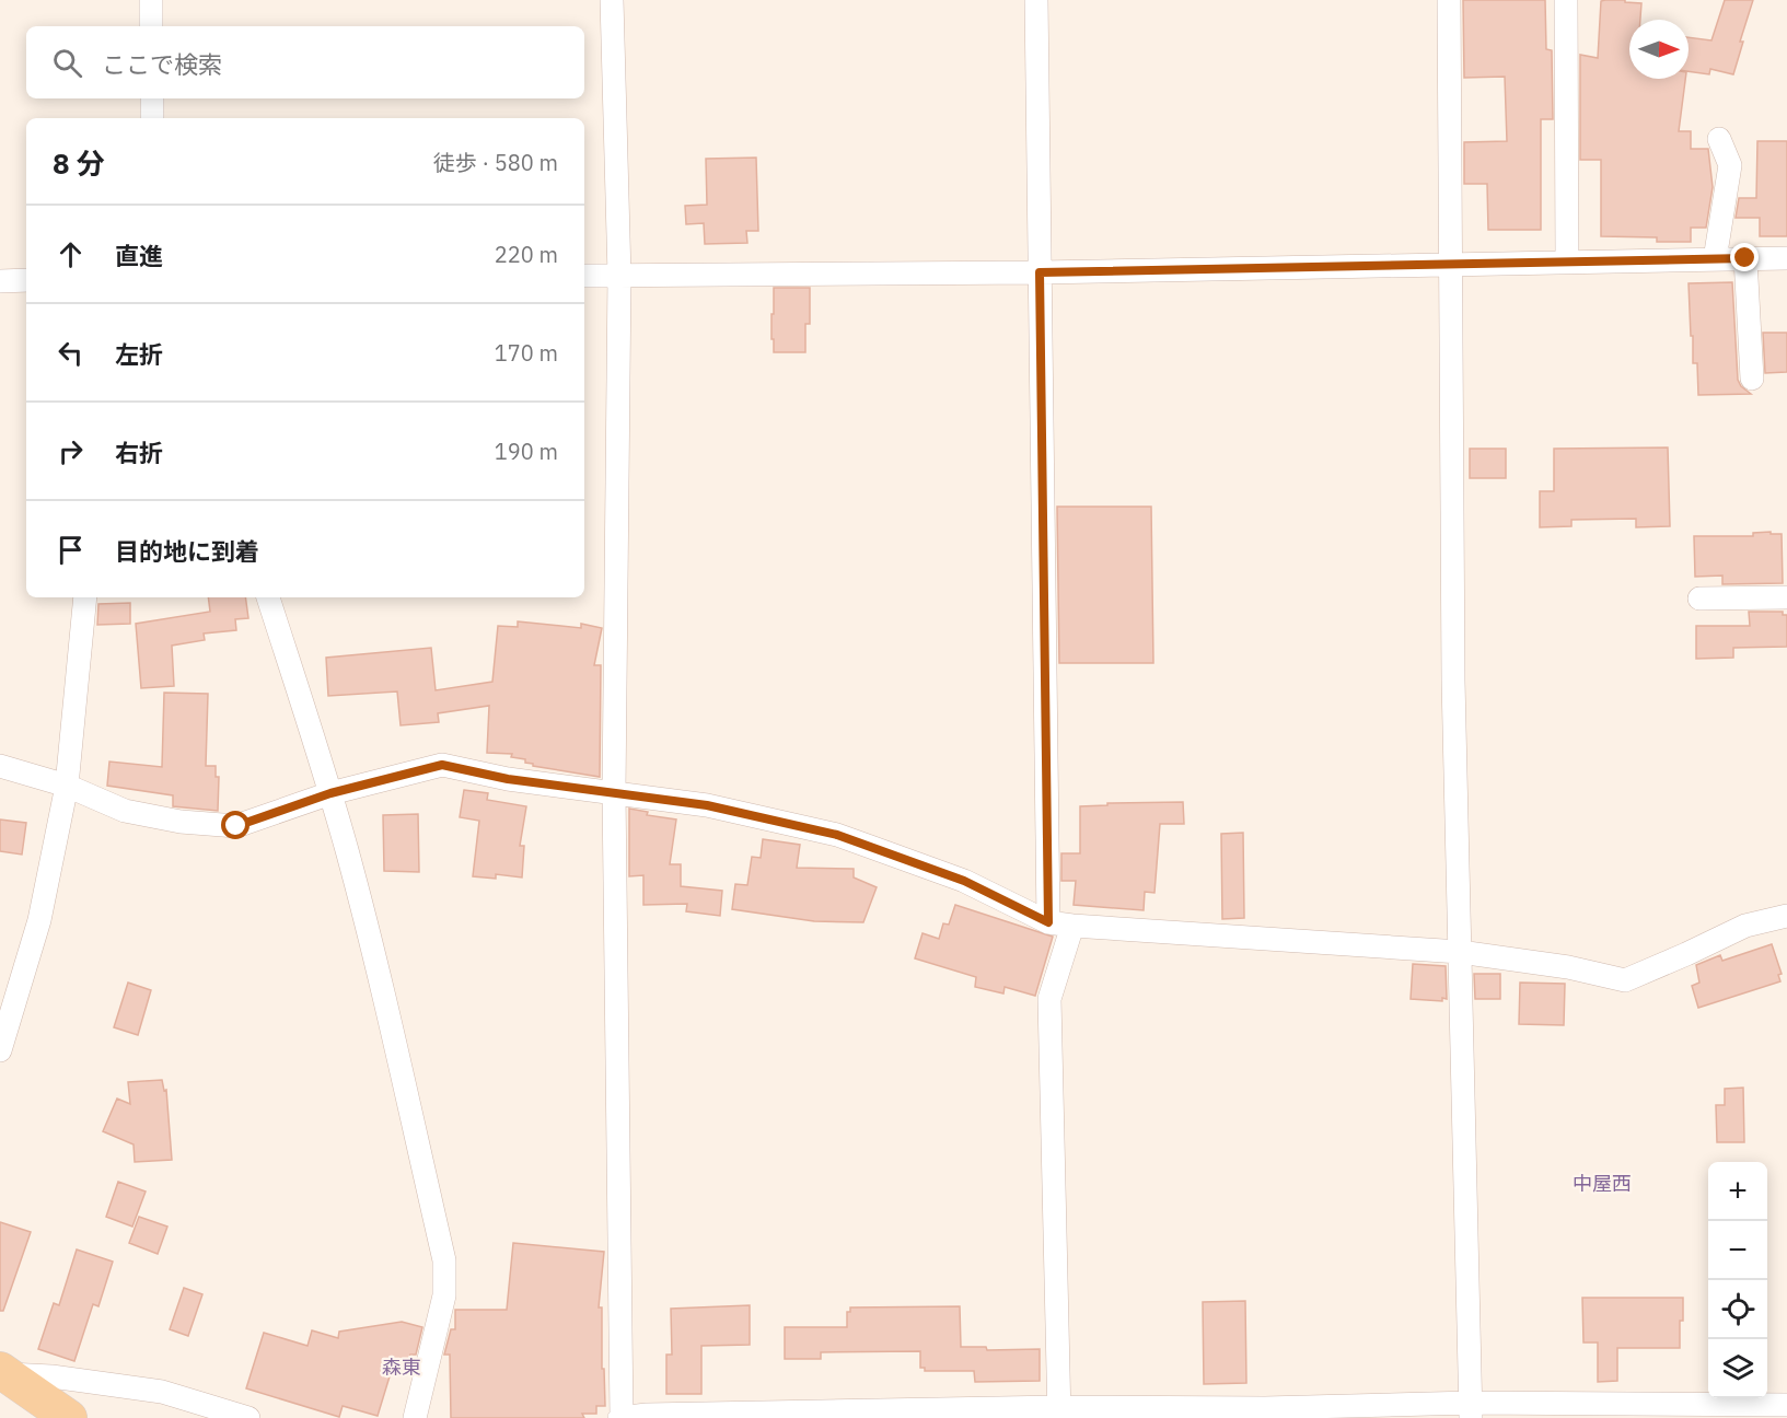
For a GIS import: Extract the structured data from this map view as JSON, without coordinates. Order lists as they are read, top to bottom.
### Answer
{
  "districts": ["中屋西", "森東"],
  "north": "right",
  "page": {
    "search": "ここで検索",
    "heading": ["8 分", "徒歩 · 580 m"],
    "list": [
      ["直進", "220 m"],
      ["左折", "170 m"],
      ["右折", "190 m"],
      "目的地に到着"
    ],
    "map_buttons": ["+", "−"]
  }
}
